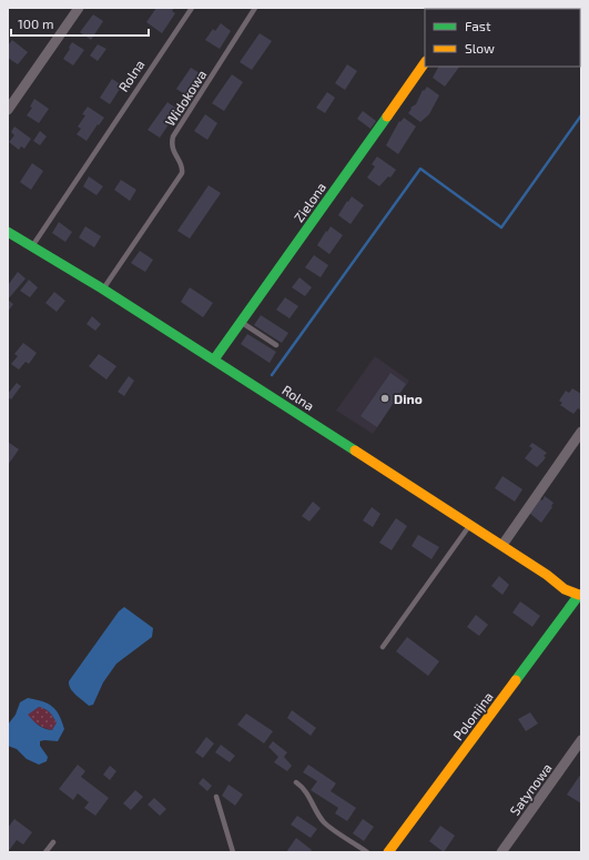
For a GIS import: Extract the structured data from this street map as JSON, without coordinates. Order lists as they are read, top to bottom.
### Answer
{
  "streets": {
    "street": [
      "Rolna",
      "Zielona",
      "Polonijna",
      "Satynowa"
    ],
    "lane": ["Widokowa"]
  },
  "crossings": [
    ["Rolna", "Widokowa"],
    ["Rolna", "Zielona"],
    ["Rolna", "Polonijna"]
  ],
  "places": ["Dino"],
  "legend": ["Fast", "Slow"],
  "scale_bar": "100 m"
}
